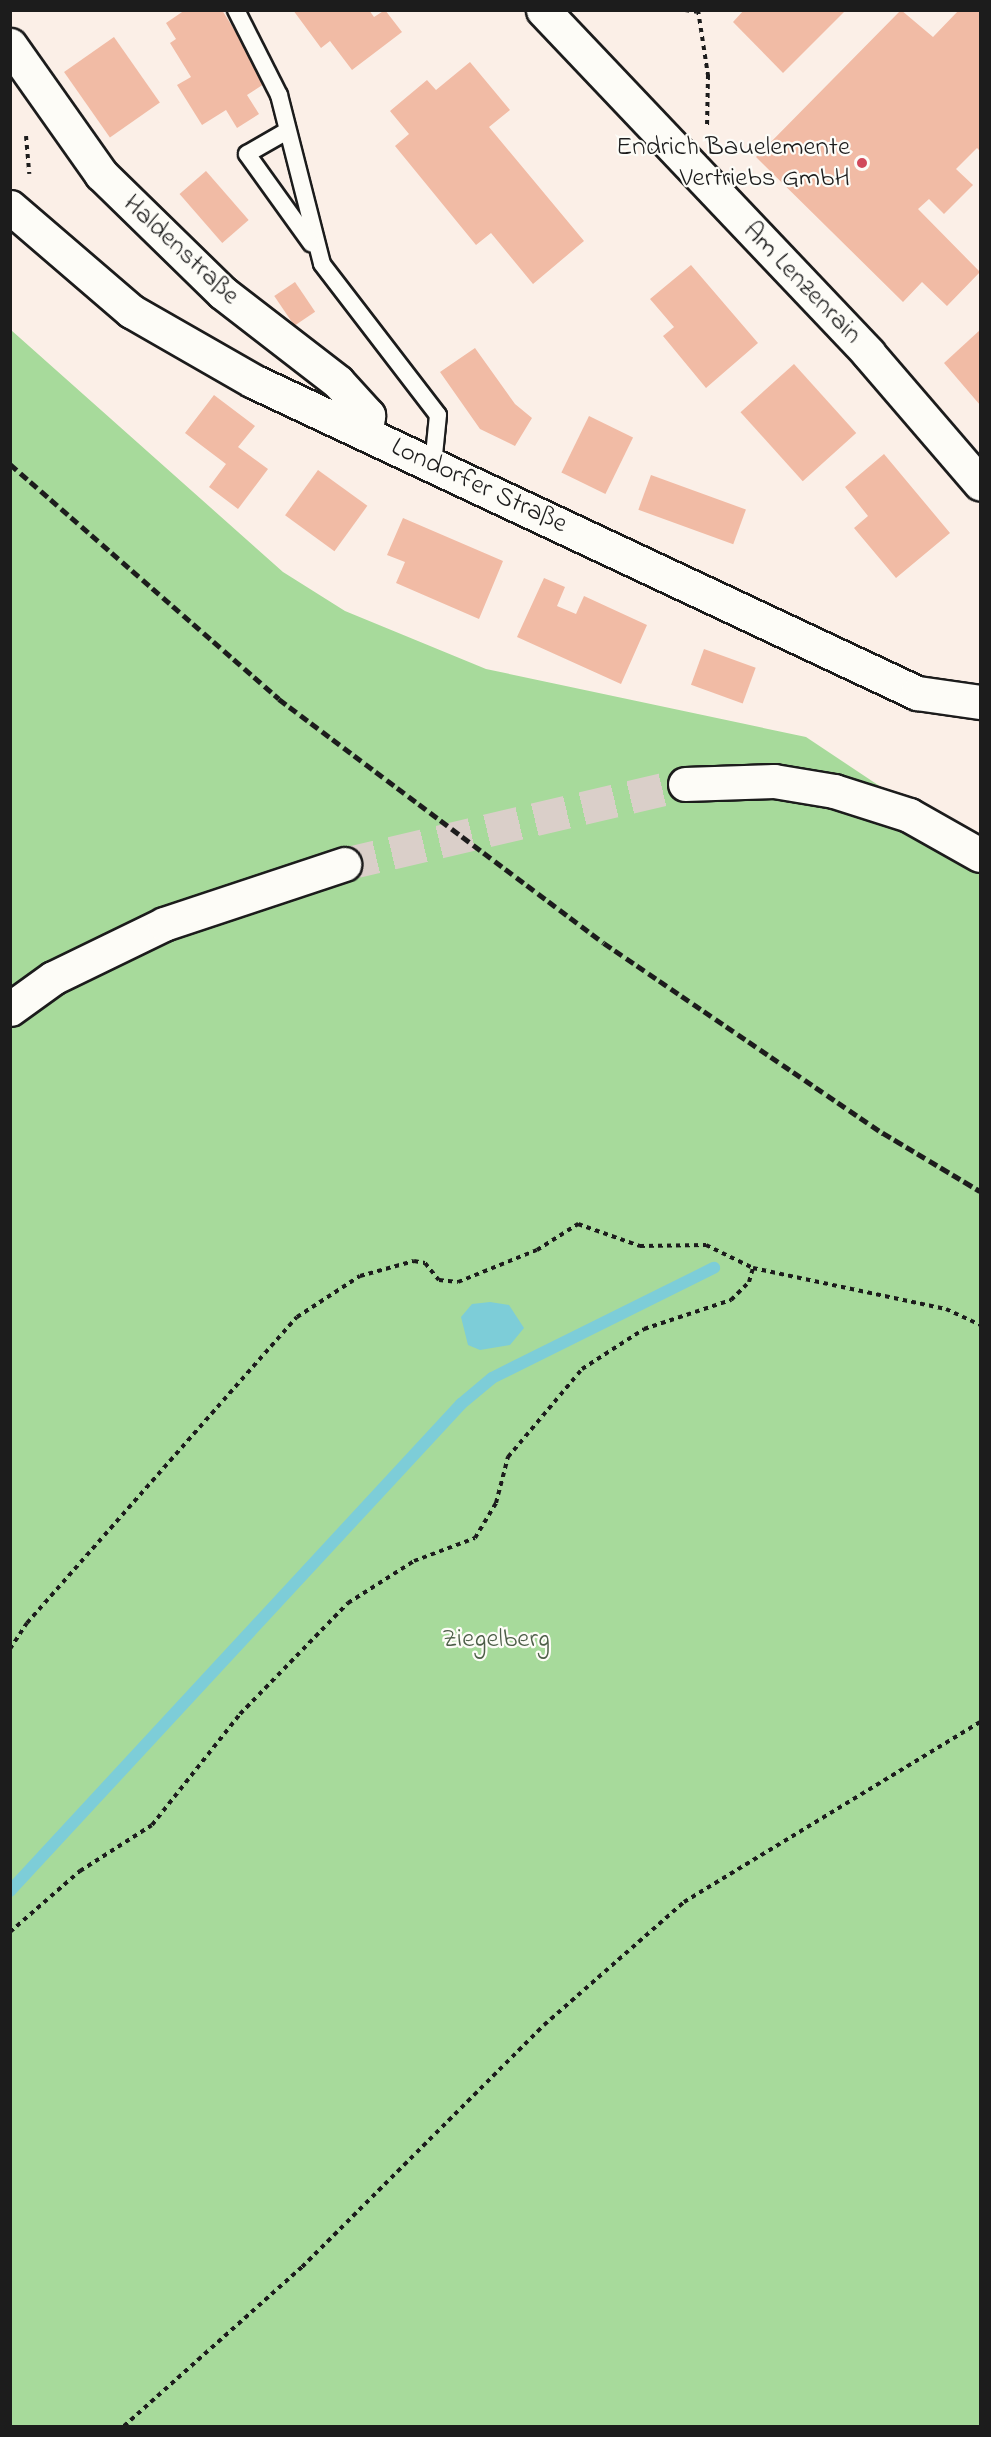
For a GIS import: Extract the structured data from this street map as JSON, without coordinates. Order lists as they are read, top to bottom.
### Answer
{
  "streets": {
    "street": ["Haldenstraße", "Am Lenzenrain", "Londorfer Straße"]
  },
  "crossings": [
    ["Haldenstraße", "Londorfer Straße"]
  ],
  "parks": ["Ziegelberg"],
  "places": ["Endrich Bauelemente Vertriebs GmbH"]
}
